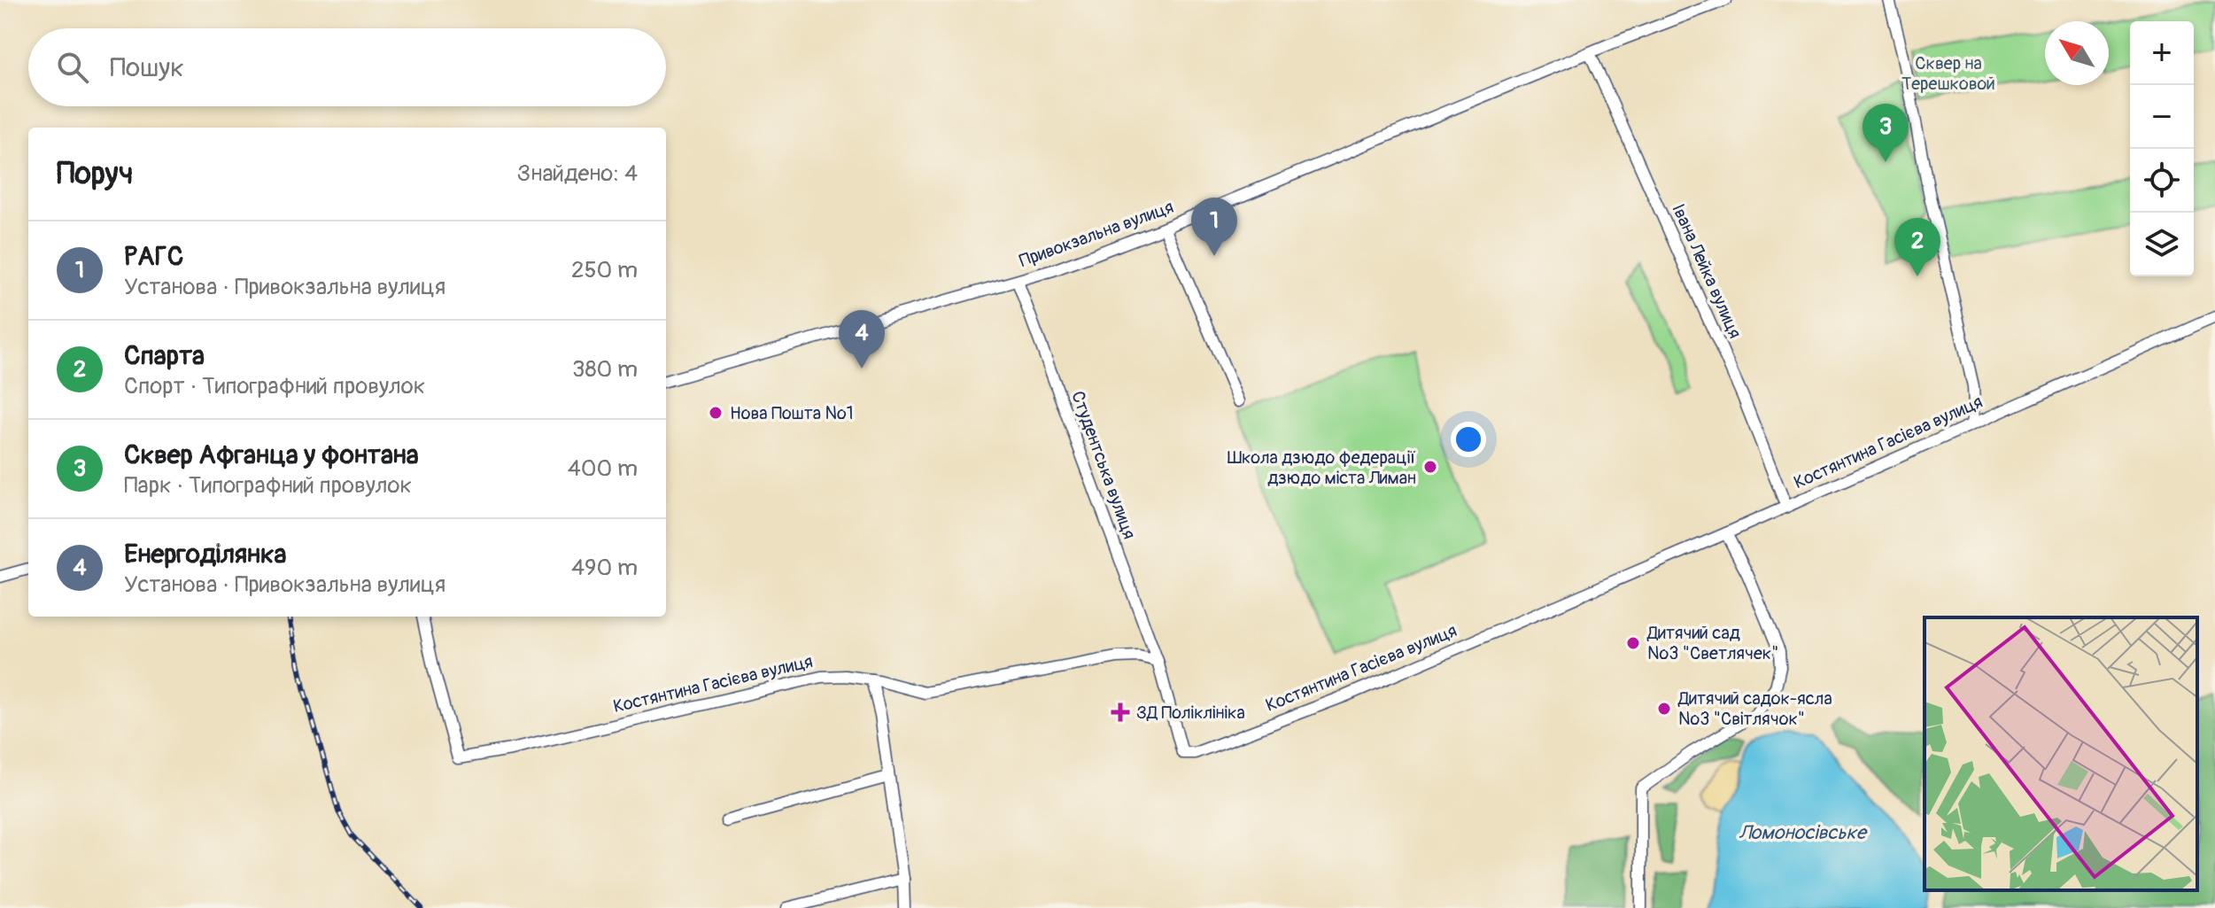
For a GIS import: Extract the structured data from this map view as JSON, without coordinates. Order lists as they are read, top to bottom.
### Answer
{
  "streets": {
    "street": [
      "Привокзальна вулиця",
      "Івана Лейка вулиця",
      "Костянтина Гасієва вулиця",
      "Студентська вулиця"
    ]
  },
  "crossings": [
    ["Привокзальна вулиця", "Івана Лейка вулиця"],
    ["Привокзальна вулиця", "Студентська вулиця"],
    ["Івана Лейка вулиця", "Костянтина Гасієва вулиця"],
    ["Костянтина Гасієва вулиця", "Студентська вулиця"]
  ],
  "water": ["Ломоносівське"],
  "parks": ["Сквер на Терешковой"],
  "places": {
    "other": [
      "Нова Пошта №1",
      "Школа дзюдо федерації дзюдо міста Лиман",
      "Дитячий сад №3 \"Светлячек\"",
      "Дитячий садок-ясла №3 \"Світлячок\""
    ],
    "health": ["ЗД Поліклініка"]
  },
  "north": "top left",
  "page": {
    "map_buttons": ["+", "−"],
    "search": "Пошук",
    "pins": [
      "3",
      "1",
      "2",
      "4"
    ],
    "heading": ["Поруч", "Знайдено: 4"],
    "list": [
      {
        "mark": "1",
        "name": "РАГС",
        "note": "Установа · Привокзальна вулиця",
        "value": "250 m"
      },
      {
        "mark": "2",
        "name": "Спарта",
        "note": "Спорт · Типографний провулок",
        "value": "380 m"
      },
      {
        "mark": "3",
        "name": "Сквер Афганца у фонтана",
        "note": "Парк · Типографний провулок",
        "value": "400 m"
      },
      {
        "mark": "4",
        "name": "Енергоділянка",
        "note": "Установа · Привокзальна вулиця",
        "value": "490 m"
      }
    ]
  }
}
